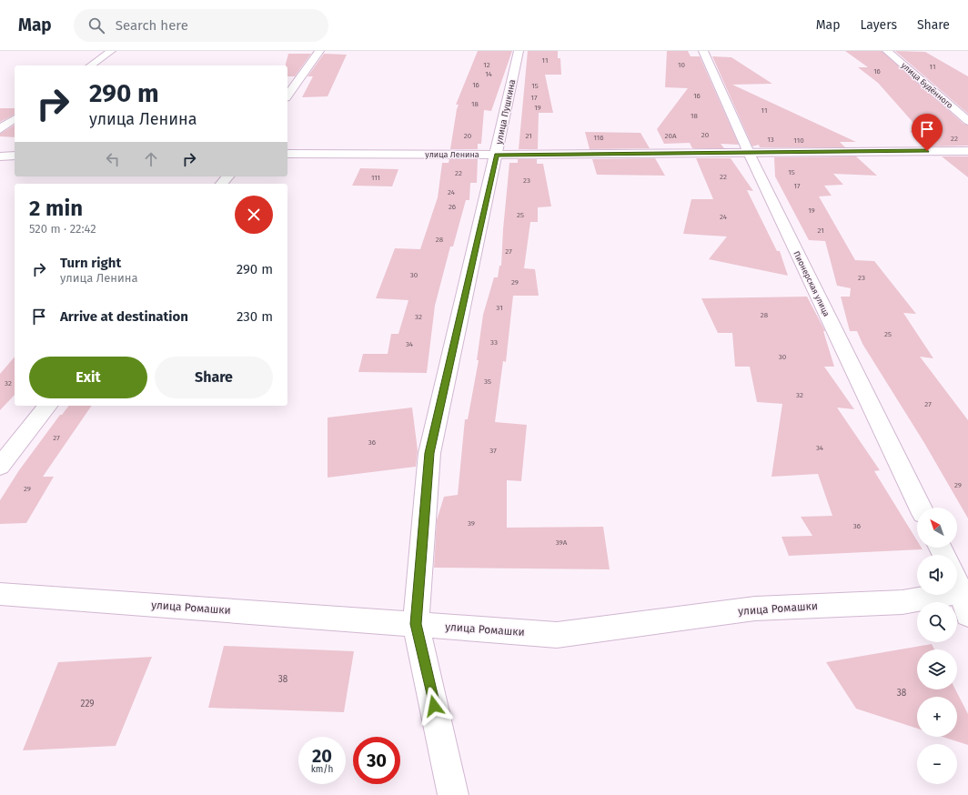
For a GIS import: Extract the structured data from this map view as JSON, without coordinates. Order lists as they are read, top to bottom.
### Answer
{
  "streets": {
    "street": [
      "улица Будённого",
      "улица Пушкина",
      "улица Ленина",
      "Пионерская улица",
      "улица Ромашки"
    ]
  },
  "crossings": [
    ["улица Пушкина", "улица Ленина"],
    ["улица Пушкина", "улица Ромашки"],
    ["улица Ленина", "Пионерская улица"]
  ],
  "house_numbers": [
    "11",
    "12",
    "10",
    "11",
    "16",
    "14",
    "16",
    "15",
    "16",
    "17",
    "18",
    "19",
    "11",
    "18",
    "20",
    "20",
    "21",
    "20А",
    "116",
    "22",
    "13",
    "110",
    "15",
    "22",
    "22",
    "111",
    "23",
    "17",
    "24",
    "26",
    "19",
    "25",
    "24",
    "21",
    "28",
    "27",
    "30",
    "23",
    "29",
    "31",
    "28",
    "32",
    "25",
    "33",
    "34",
    "30",
    "35",
    "32",
    "32",
    "27",
    "27",
    "36",
    "34",
    "37",
    "29",
    "29",
    "39",
    "36",
    "39А",
    "38",
    "38",
    "229"
  ],
  "north": "top left",
  "page": {
    "header": "Map",
    "search": "Search here",
    "nav": ["Map", "Layers", "Share"],
    "turn": ["290 m", "улица Ленина"],
    "heading": ["2 min", "520 m · 22:42"],
    "list": [
      {
        "name": "Turn right",
        "note": "улица Ленина",
        "value": "290 m"
      },
      {
        "name": "Arrive at destination",
        "value": "230 m"
      }
    ],
    "buttons": ["Exit", "Share"],
    "map_buttons": ["+", "−"],
    "speed": "20 km/h",
    "limit": "30"
  }
}
